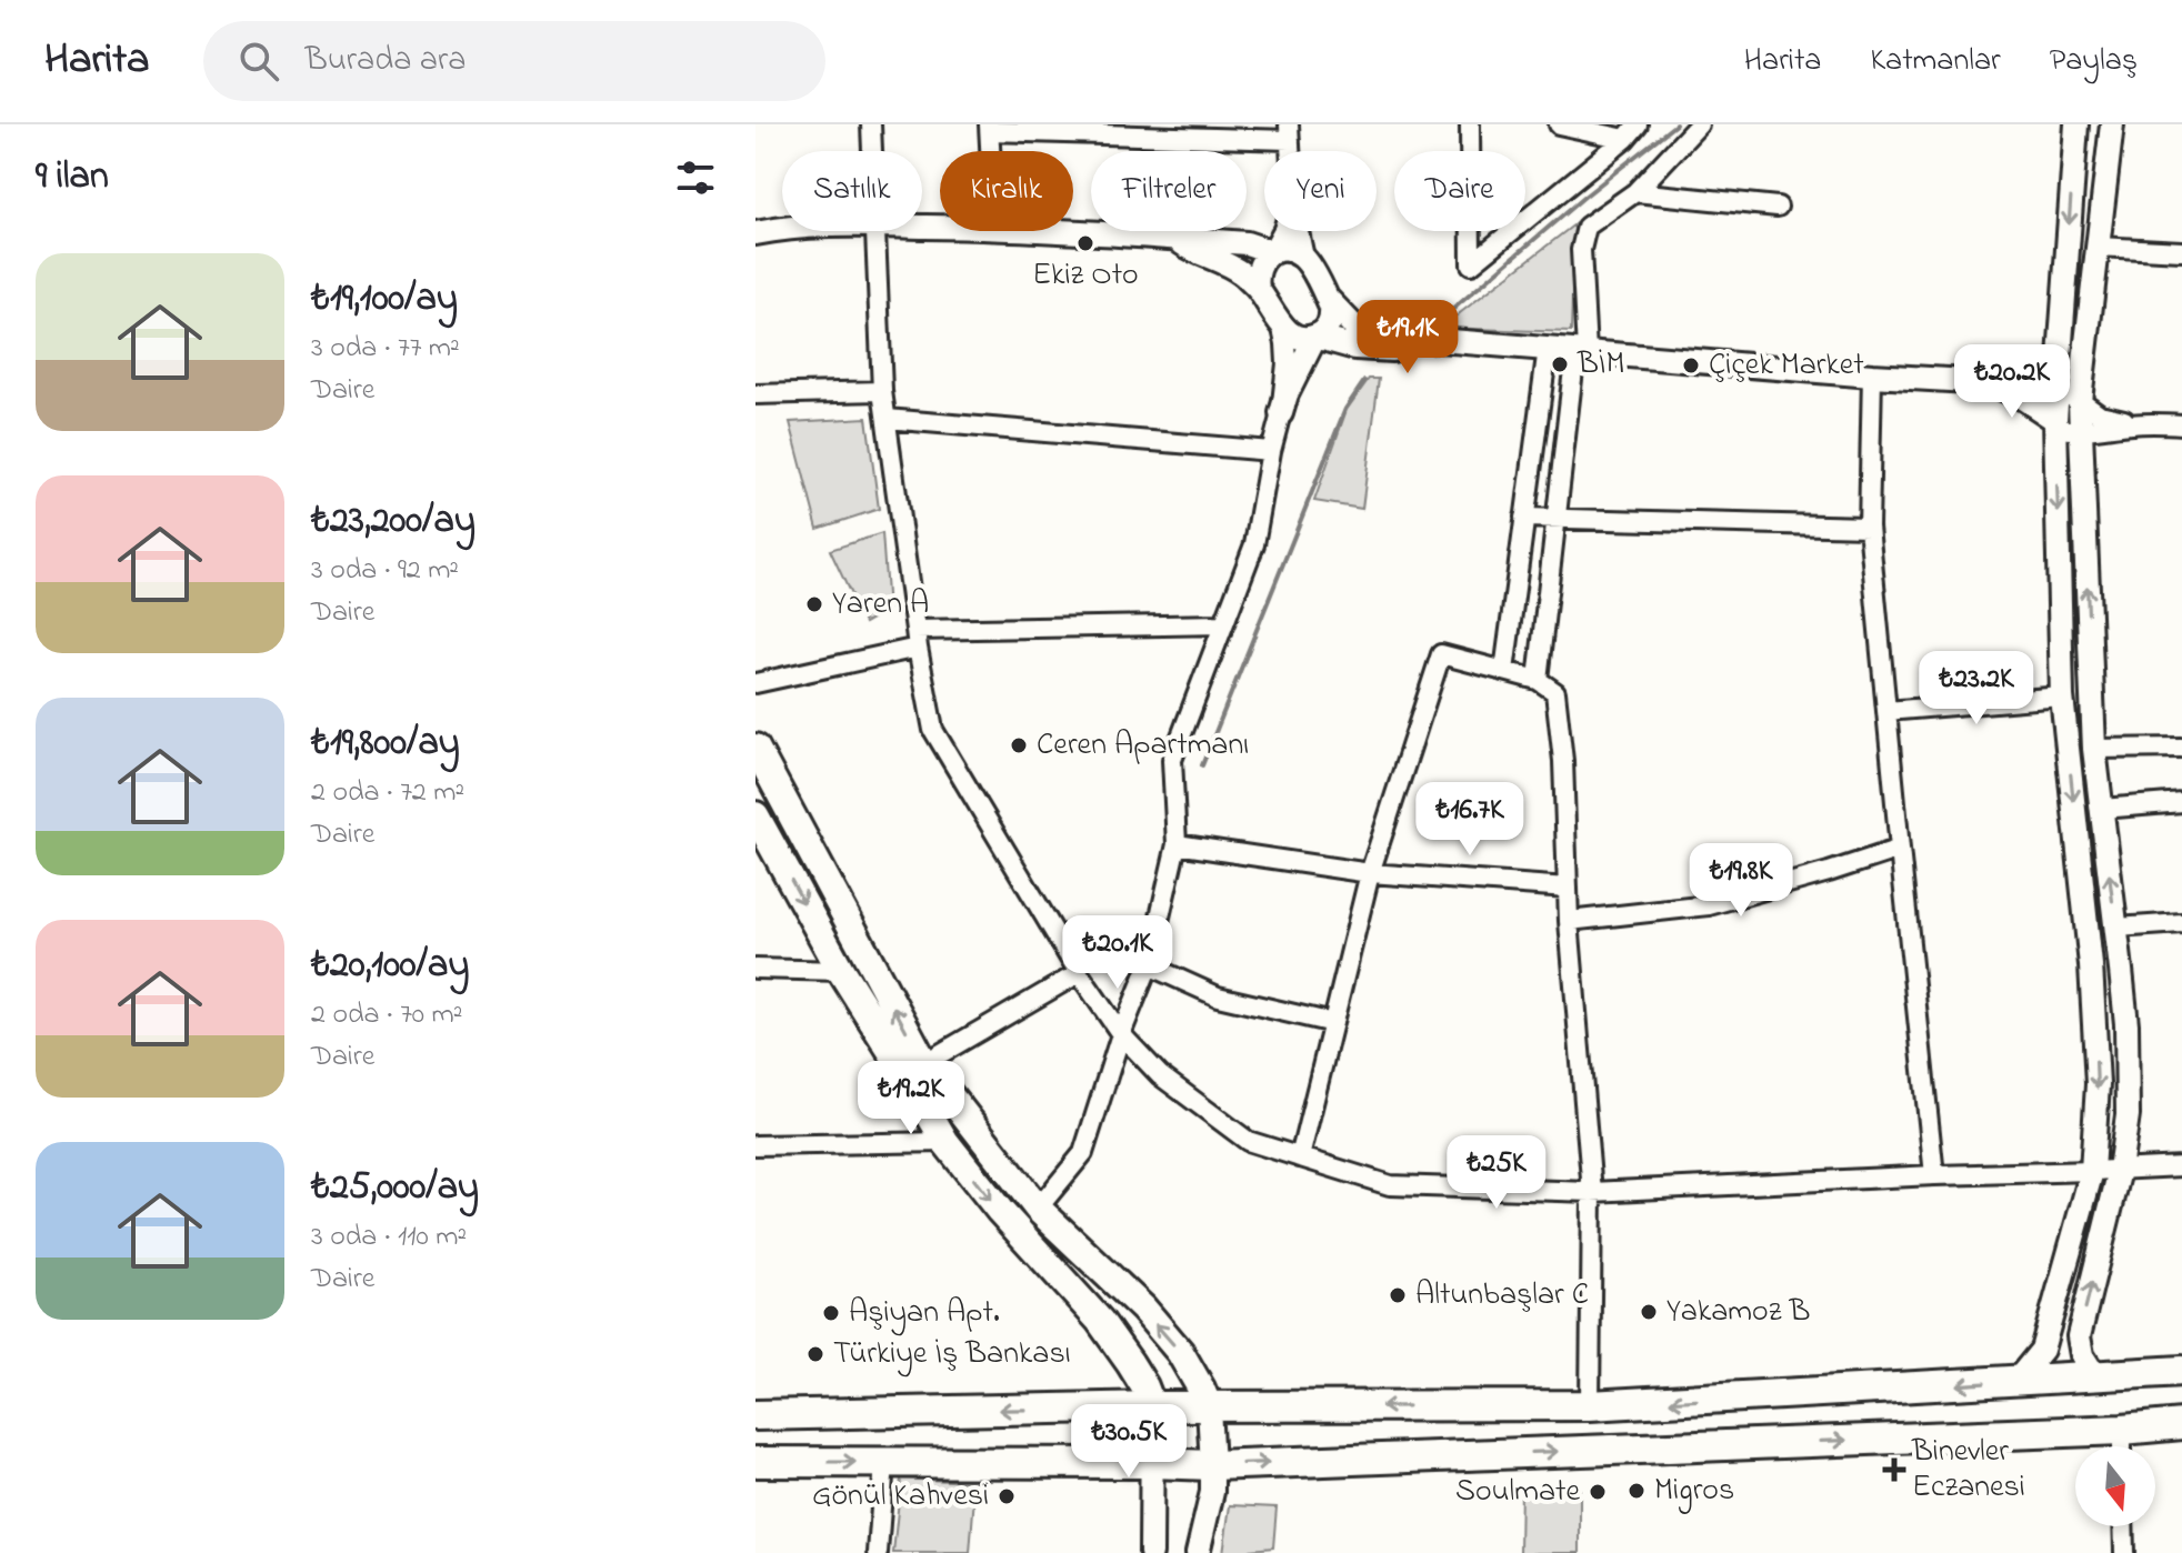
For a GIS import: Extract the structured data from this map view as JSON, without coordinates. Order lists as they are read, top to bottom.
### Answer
{
  "places": {
    "other": [
      "Ekiz Oto",
      "BİM",
      "Çiçek Market",
      "Yaren A",
      "Ceren Apartmanı",
      "Altunbaşlar C",
      "Yakamoz B",
      "Aşiyan Apt.",
      "Türkiye İş Bankası",
      "Migros",
      "Soulmate",
      "Gönül Kahvesi"
    ],
    "health": ["Binevler Eczanesi"]
  },
  "north": "bottom",
  "page": {
    "header": "Harita",
    "search": "Burada ara",
    "nav": ["Harita", "Katmanlar", "Paylaş"],
    "heading": "9 ilan",
    "chip": [
      "Satılık",
      "Kiralık",
      "Filtreler",
      "Yeni",
      "Daire"
    ],
    "list": [
      {
        "name": "₺19,100/ay",
        "note": "3 oda · 77 m² · Daire"
      },
      {
        "name": "₺23,200/ay",
        "note": "3 oda · 92 m² · Daire"
      },
      {
        "name": "₺19,800/ay",
        "note": "2 oda · 72 m² · Daire"
      },
      {
        "name": "₺20,100/ay",
        "note": "2 oda · 70 m² · Daire"
      },
      {
        "name": "₺25,000/ay",
        "note": "3 oda · 110 m² · Daire"
      }
    ],
    "price": [
      "₺19.1K",
      "₺20.2K",
      "₺23.2K",
      "₺16.7K",
      "₺19.8K",
      "₺20.1K",
      "₺19.2K",
      "₺25K",
      "₺30.5K"
    ]
  }
}
